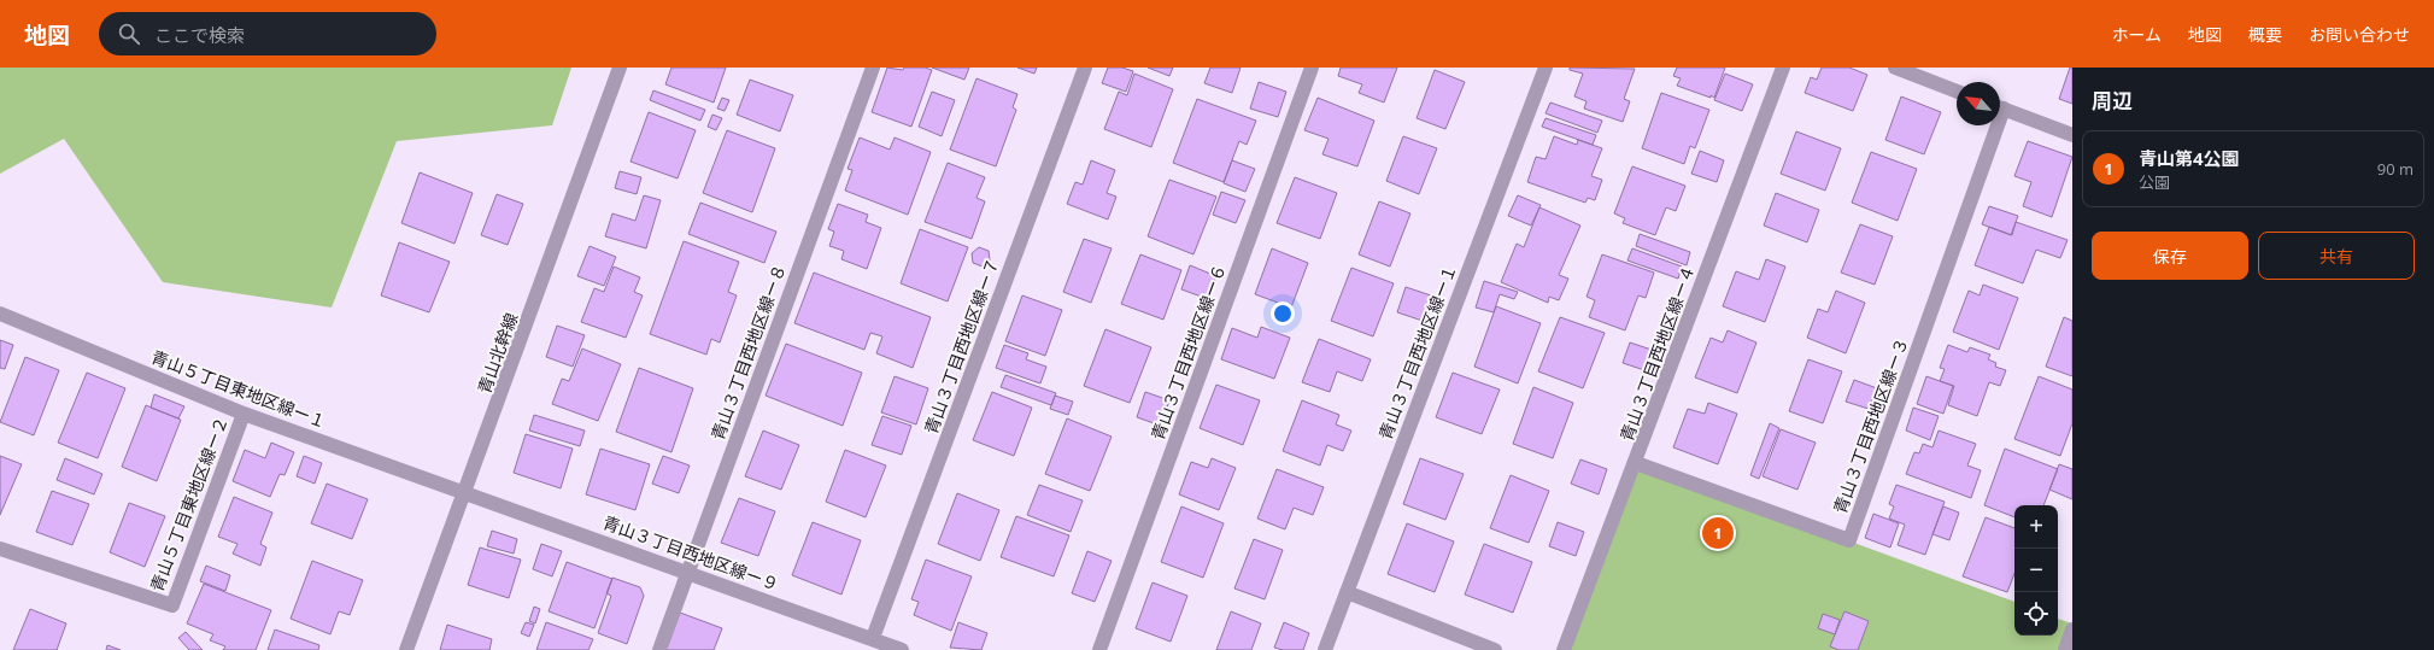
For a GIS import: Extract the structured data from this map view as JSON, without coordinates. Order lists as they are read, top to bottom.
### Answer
{
  "streets": {
    "street": [
      "青山３丁目西地区線ー７",
      "青山３丁目西地区線ー８",
      "青山３丁目西地区線ー６",
      "青山３丁目西地区線ー１",
      "青山北幹線",
      "青山３丁目西地区線ー４",
      "青山５丁目東地区線ー１",
      "青山３丁目西地区線ー３",
      "青山５丁目東地区線ー２",
      "青山３丁目西地区線ー９"
    ]
  },
  "crossings": [
    ["青山３丁目西地区線ー７", "青山３丁目西地区線ー９"],
    ["青山３丁目西地区線ー８", "青山３丁目西地区線ー９"],
    ["青山北幹線", "青山５丁目東地区線ー１"],
    ["青山北幹線", "青山３丁目西地区線ー９"],
    ["青山３丁目西地区線ー４", "青山３丁目西地区線ー３"],
    ["青山５丁目東地区線ー１", "青山５丁目東地区線ー２"],
    ["青山５丁目東地区線ー１", "青山３丁目西地区線ー９"]
  ],
  "north": "top left",
  "page": {
    "header": "地図",
    "search": "ここで検索",
    "nav": [
      "ホーム",
      "地図",
      "概要",
      "お問い合わせ"
    ],
    "heading": "周辺",
    "list": [
      {
        "mark": "1",
        "name": "青山第4公園",
        "note": "公園",
        "value": "90 m"
      }
    ],
    "buttons": ["保存", "共有"],
    "map_buttons": ["+", "−"],
    "pins": "1"
  }
}
